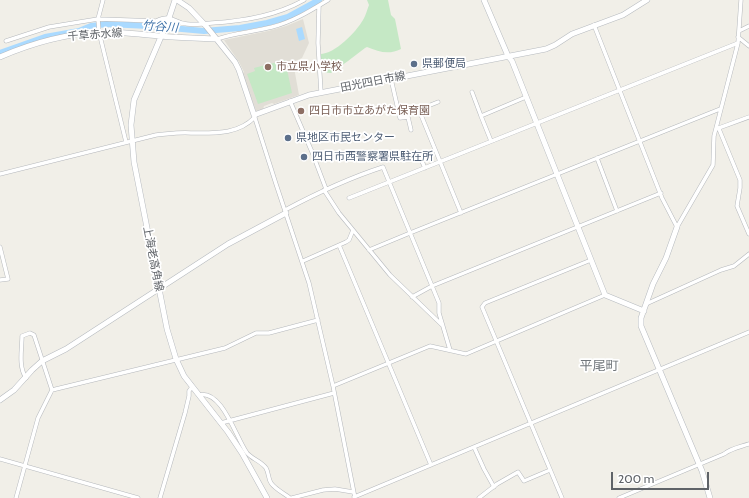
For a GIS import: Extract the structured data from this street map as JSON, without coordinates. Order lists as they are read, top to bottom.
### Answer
{
  "streets": {
    "main road": ["千草赤水線", "田光四日市線", "上海老高角線"]
  },
  "crossings": [
    ["千草赤水線", "上海老高角線"]
  ],
  "districts": ["平尾町"],
  "water": ["竹谷川"],
  "places": [
    "県郵便局",
    "市立県小学校",
    "四日市市立あがた保育園",
    "県地区市民センター",
    "四日市西警察署県駐在所"
  ],
  "scale_bar": "200 m"
}
